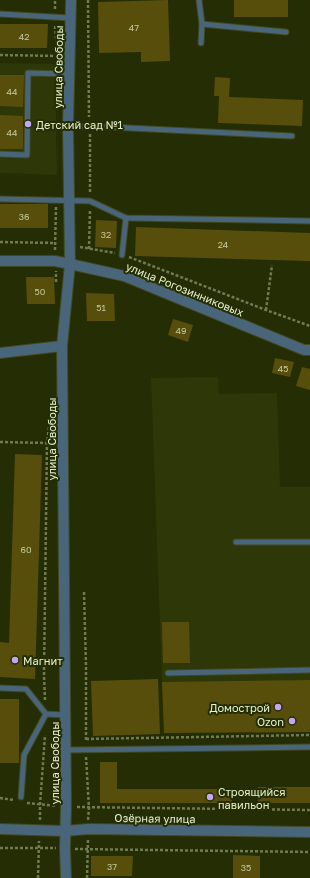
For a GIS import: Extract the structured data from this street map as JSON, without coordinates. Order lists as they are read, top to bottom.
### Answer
{
  "streets": {
    "street": ["улица Свободы", "улица Рогозинниковых", "Озёрная улица"]
  },
  "crossings": [
    ["улица Свободы", "улица Рогозинниковых"],
    ["улица Свободы", "Озёрная улица"]
  ],
  "places": [
    "Детский сад №1",
    "Магнит",
    "Домострой",
    "Ozon",
    "Строящийся павильон"
  ],
  "house_numbers": [
    "47",
    "42",
    "44",
    "44",
    "36",
    "32",
    "24",
    "50",
    "51",
    "49",
    "45",
    "60",
    "37",
    "35"
  ]
}
